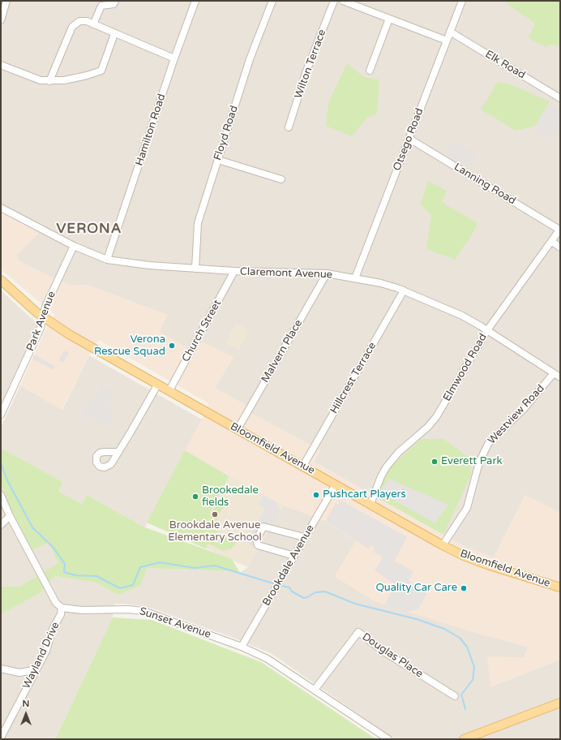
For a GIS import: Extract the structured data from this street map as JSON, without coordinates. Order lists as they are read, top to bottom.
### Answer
{
  "streets": {
    "main road": ["Bloomfield Avenue"],
    "street": [
      "Wilton Terrace",
      "Elk Road",
      "Hamilton Road",
      "Floyd Road",
      "Otsego Road",
      "Lanning Road",
      "Claremont Avenue",
      "Park Avenue",
      "Church Street",
      "Malvern Place",
      "Elmwood Road",
      "Hillcrest Terrace",
      "Westview Road",
      "Brookdale Avenue",
      "Sunset Avenue",
      "Wayland Drive",
      "Douglas Place"
    ]
  },
  "crossings": [
    ["Elk Road", "Otsego Road"],
    ["Hamilton Road", "Claremont Avenue"],
    ["Floyd Road", "Claremont Avenue"],
    ["Otsego Road", "Lanning Road"],
    ["Otsego Road", "Claremont Avenue"],
    ["Lanning Road", "Elmwood Road"],
    ["Claremont Avenue", "Park Avenue"],
    ["Claremont Avenue", "Church Street"],
    ["Claremont Avenue", "Malvern Place"],
    ["Claremont Avenue", "Elmwood Road"],
    ["Claremont Avenue", "Hillcrest Terrace"],
    ["Claremont Avenue", "Westview Road"],
    ["Park Avenue", "Bloomfield Avenue"],
    ["Church Street", "Bloomfield Avenue"],
    ["Malvern Place", "Bloomfield Avenue"],
    ["Elmwood Road", "Bloomfield Avenue"],
    ["Hillcrest Terrace", "Bloomfield Avenue"],
    ["Westview Road", "Bloomfield Avenue"],
    ["Bloomfield Avenue", "Brookdale Avenue"],
    ["Brookdale Avenue", "Sunset Avenue"],
    ["Sunset Avenue", "Wayland Drive"],
    ["Sunset Avenue", "Douglas Place"]
  ],
  "districts": ["VERONA"],
  "places": [
    "Verona Rescue Squad",
    "Everett Park",
    "Pushcart Players",
    "Brookedale fields",
    "Brookdale Avenue Elementary School",
    "Quality Car Care"
  ],
  "north": "top"
}
